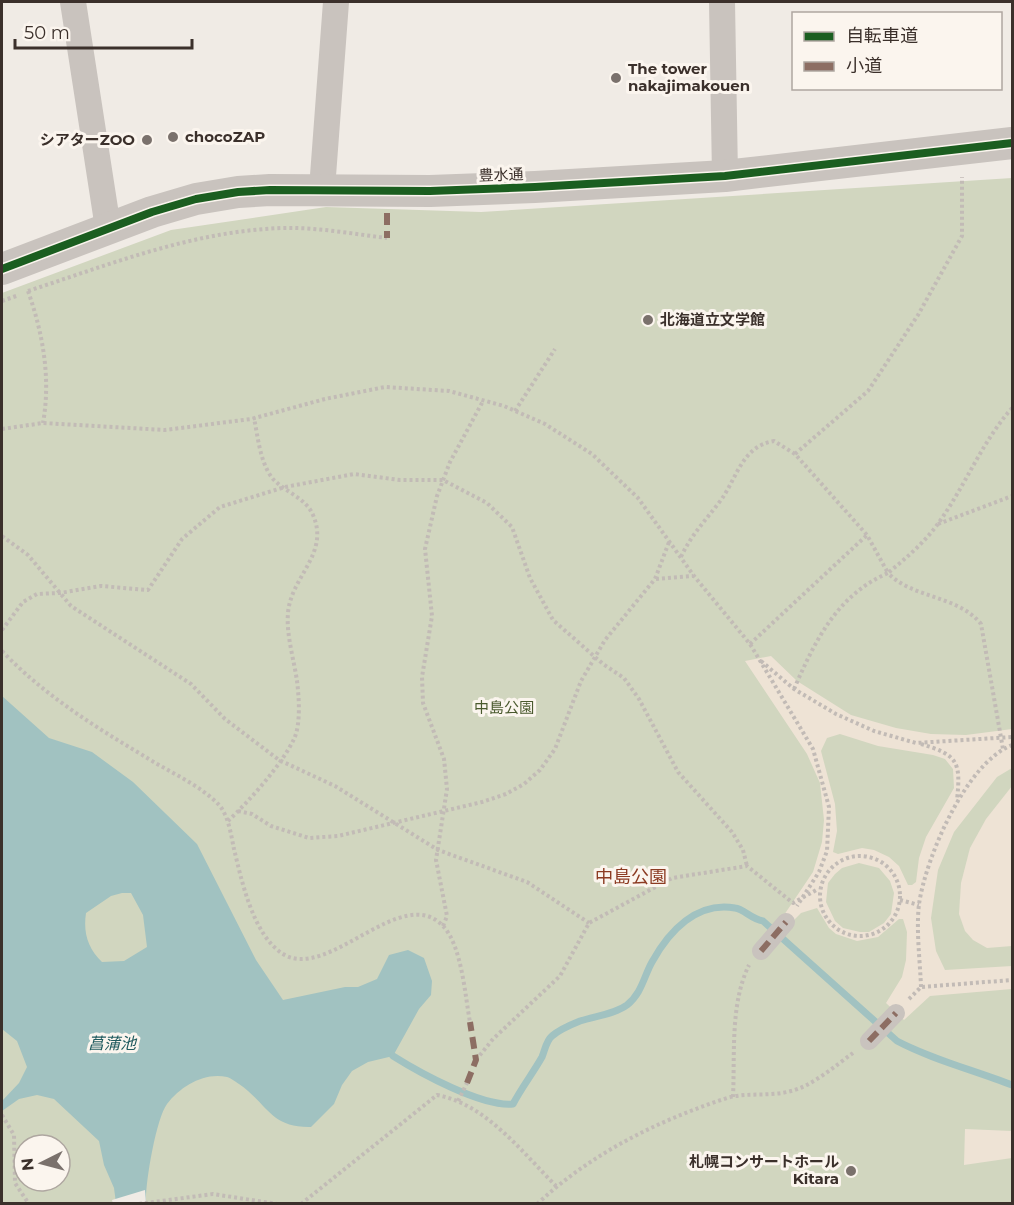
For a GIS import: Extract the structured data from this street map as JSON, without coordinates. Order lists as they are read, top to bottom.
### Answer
{
  "streets": {
    "street": ["豊水通"]
  },
  "districts": ["中島公園"],
  "water": ["菖蒲池"],
  "parks": ["中島公園"],
  "places": [
    "The tower nakajimakouen",
    "chocoZAP",
    "シアターZOO",
    "北海道立文学館",
    "札幌コンサートホール Kitara"
  ],
  "legend": ["自転車道", "小道"],
  "scale_bar": "50 m",
  "north": "left"
}
